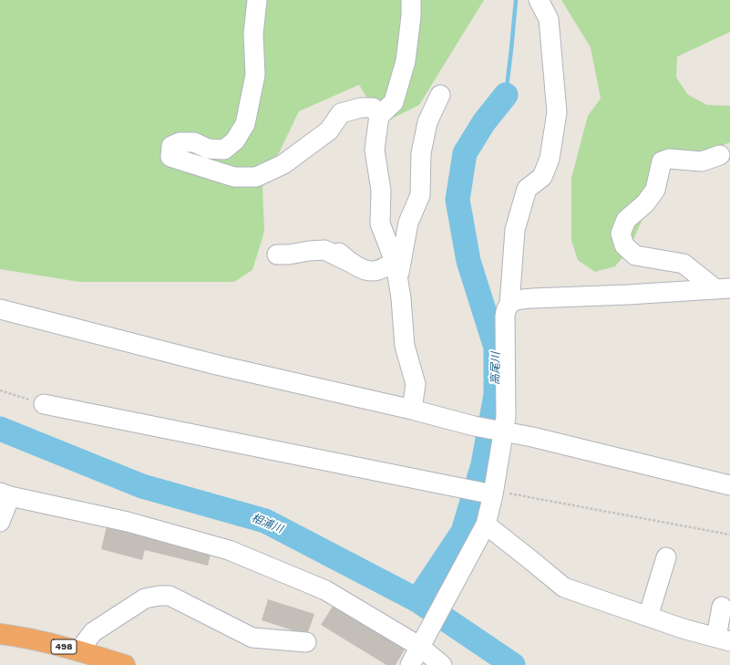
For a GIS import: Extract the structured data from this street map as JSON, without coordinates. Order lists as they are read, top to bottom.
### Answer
{
  "streets": {
    "highway": ["498"]
  },
  "water": ["高尾川", "相浦川"]
}
